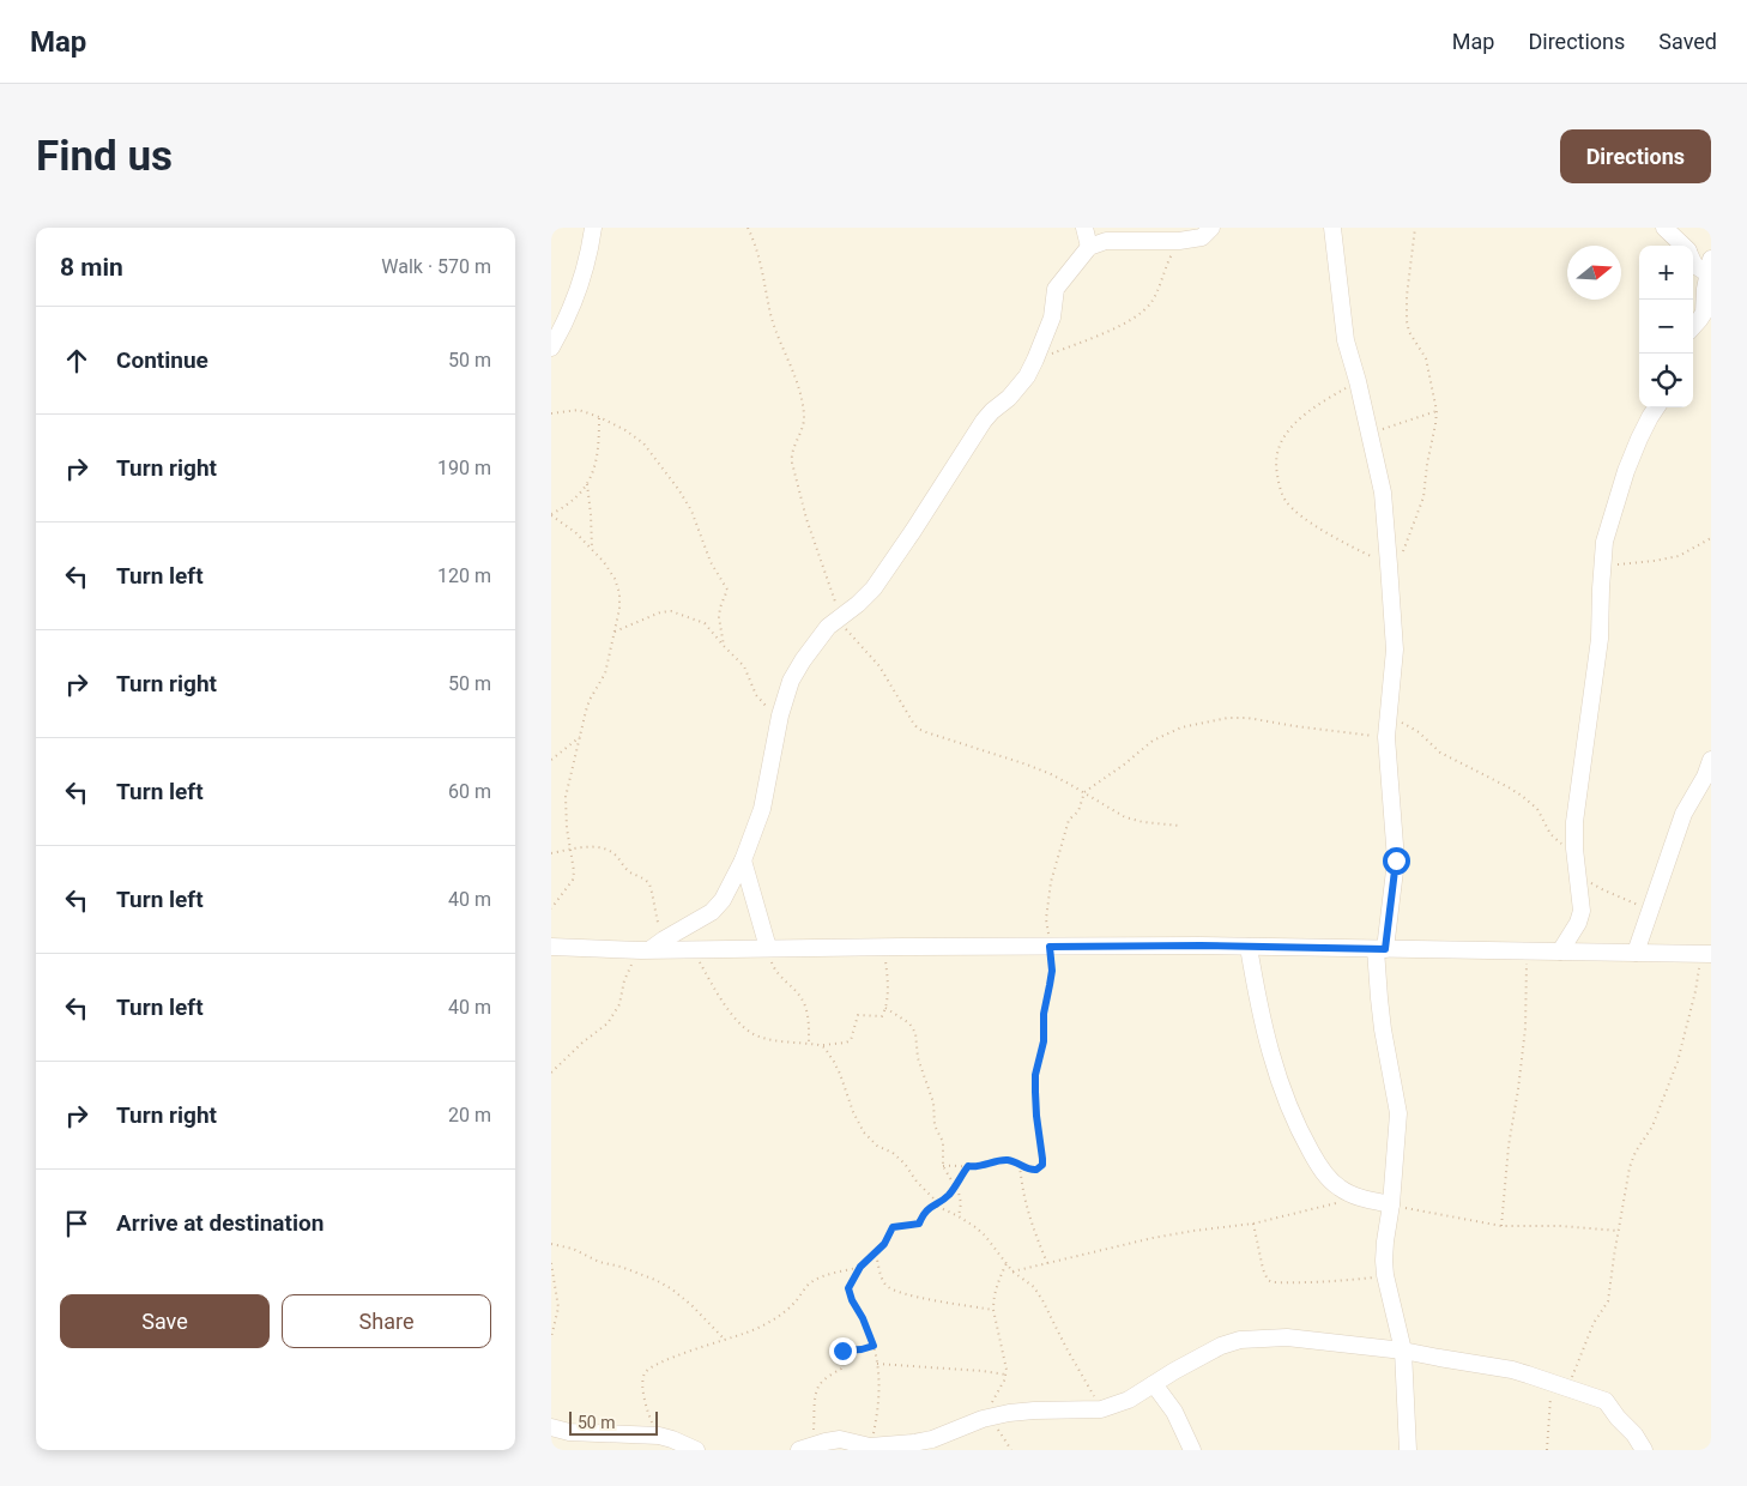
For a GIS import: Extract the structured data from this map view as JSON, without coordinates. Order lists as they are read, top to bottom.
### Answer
{
  "scale_bar": "50 m",
  "north": "right",
  "page": {
    "header": "Map",
    "nav": ["Map", "Directions", "Saved"],
    "buttons": [
      "Directions",
      ["Save", "Share"]
    ],
    "title": "Find us",
    "heading": ["8 min", "Walk · 570 m"],
    "map_buttons": ["+", "−"],
    "list": [
      ["Continue", "50 m"],
      ["Turn right", "190 m"],
      ["Turn left", "120 m"],
      ["Turn right", "50 m"],
      ["Turn left", "60 m"],
      ["Turn left", "40 m"],
      ["Turn left", "40 m"],
      ["Turn right", "20 m"],
      "Arrive at destination"
    ],
    "scale": "50 m"
  }
}
